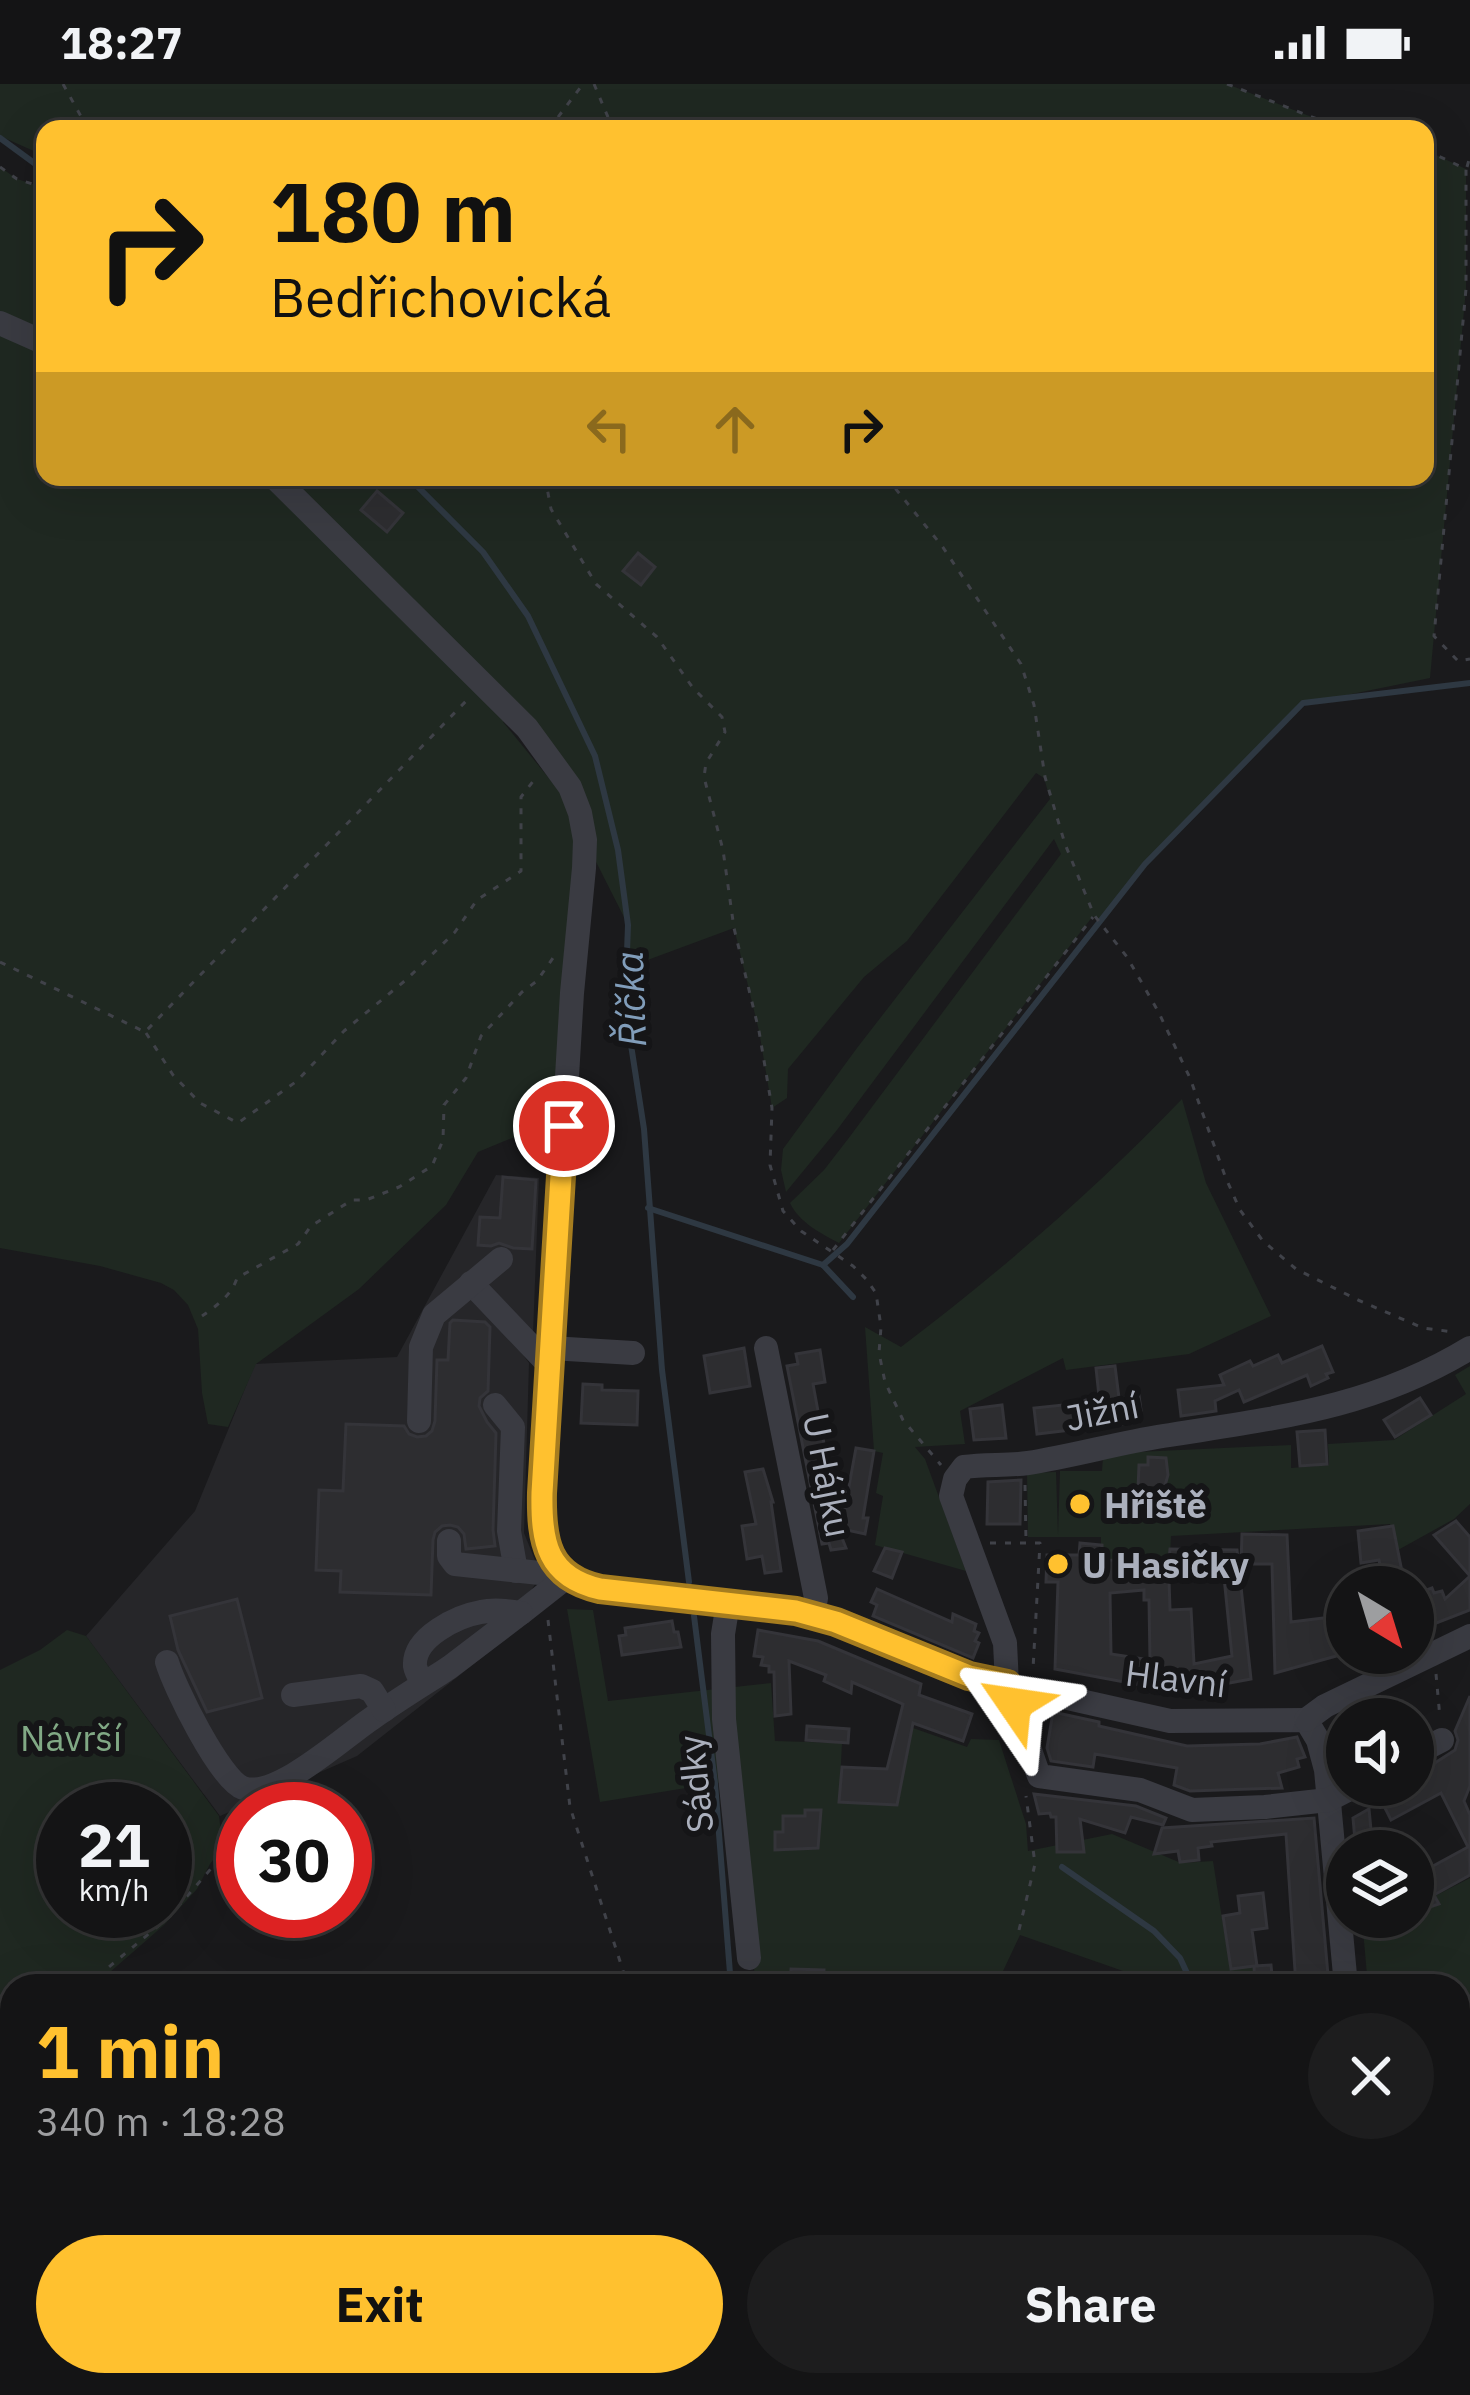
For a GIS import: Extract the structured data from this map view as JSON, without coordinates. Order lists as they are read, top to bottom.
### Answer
{
  "streets": {
    "street": [
      "Jižní",
      "U Hájku",
      "Hlavní",
      "Sádky"
    ]
  },
  "crossings": [
    ["U Hájku", "Hlavní"],
    ["Hlavní", "Sádky"]
  ],
  "water": ["Říčka"],
  "parks": ["Návrší"],
  "places": ["Hřiště", "U Hasičky"],
  "north": "bottom right",
  "page": {
    "status": "18:27",
    "turn": ["180 m", "Bedřichovická"],
    "speed": "21 km/h",
    "limit": "30",
    "heading": ["1 min", "340 m · 18:28"],
    "buttons": ["Exit", "Share"]
  }
}
